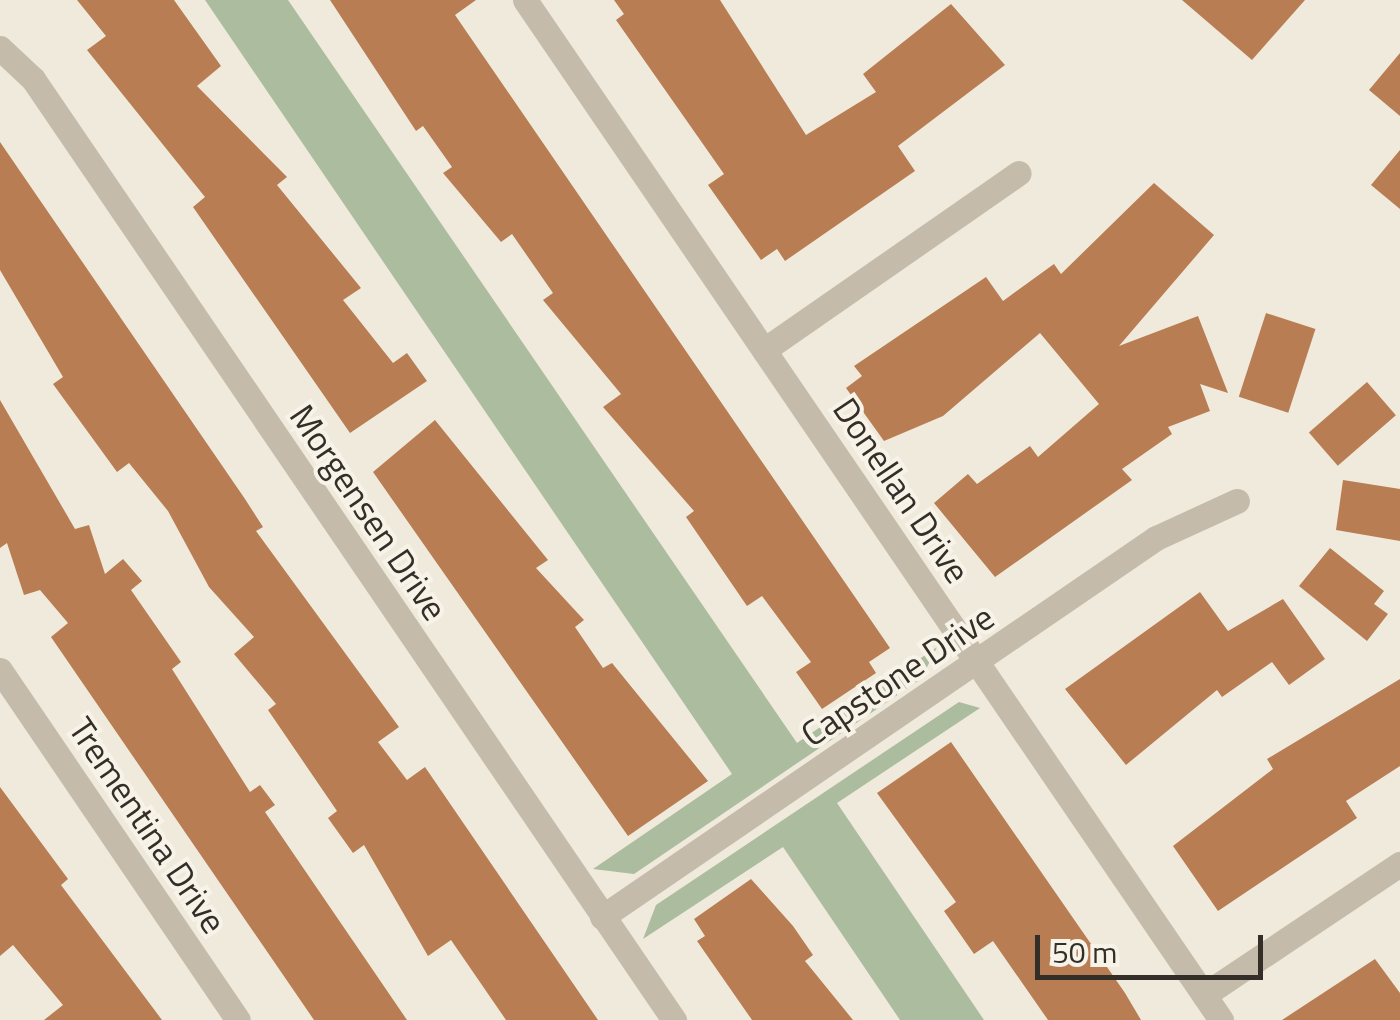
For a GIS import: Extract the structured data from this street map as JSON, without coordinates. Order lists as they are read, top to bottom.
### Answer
{
  "streets": {
    "street": [
      "Donellan Drive",
      "Morgensen Drive",
      "Capstone Drive",
      "Trementina Drive"
    ]
  },
  "crossings": [
    ["Donellan Drive", "Capstone Drive"],
    ["Morgensen Drive", "Capstone Drive"]
  ],
  "scale_bar": "50 m"
}
